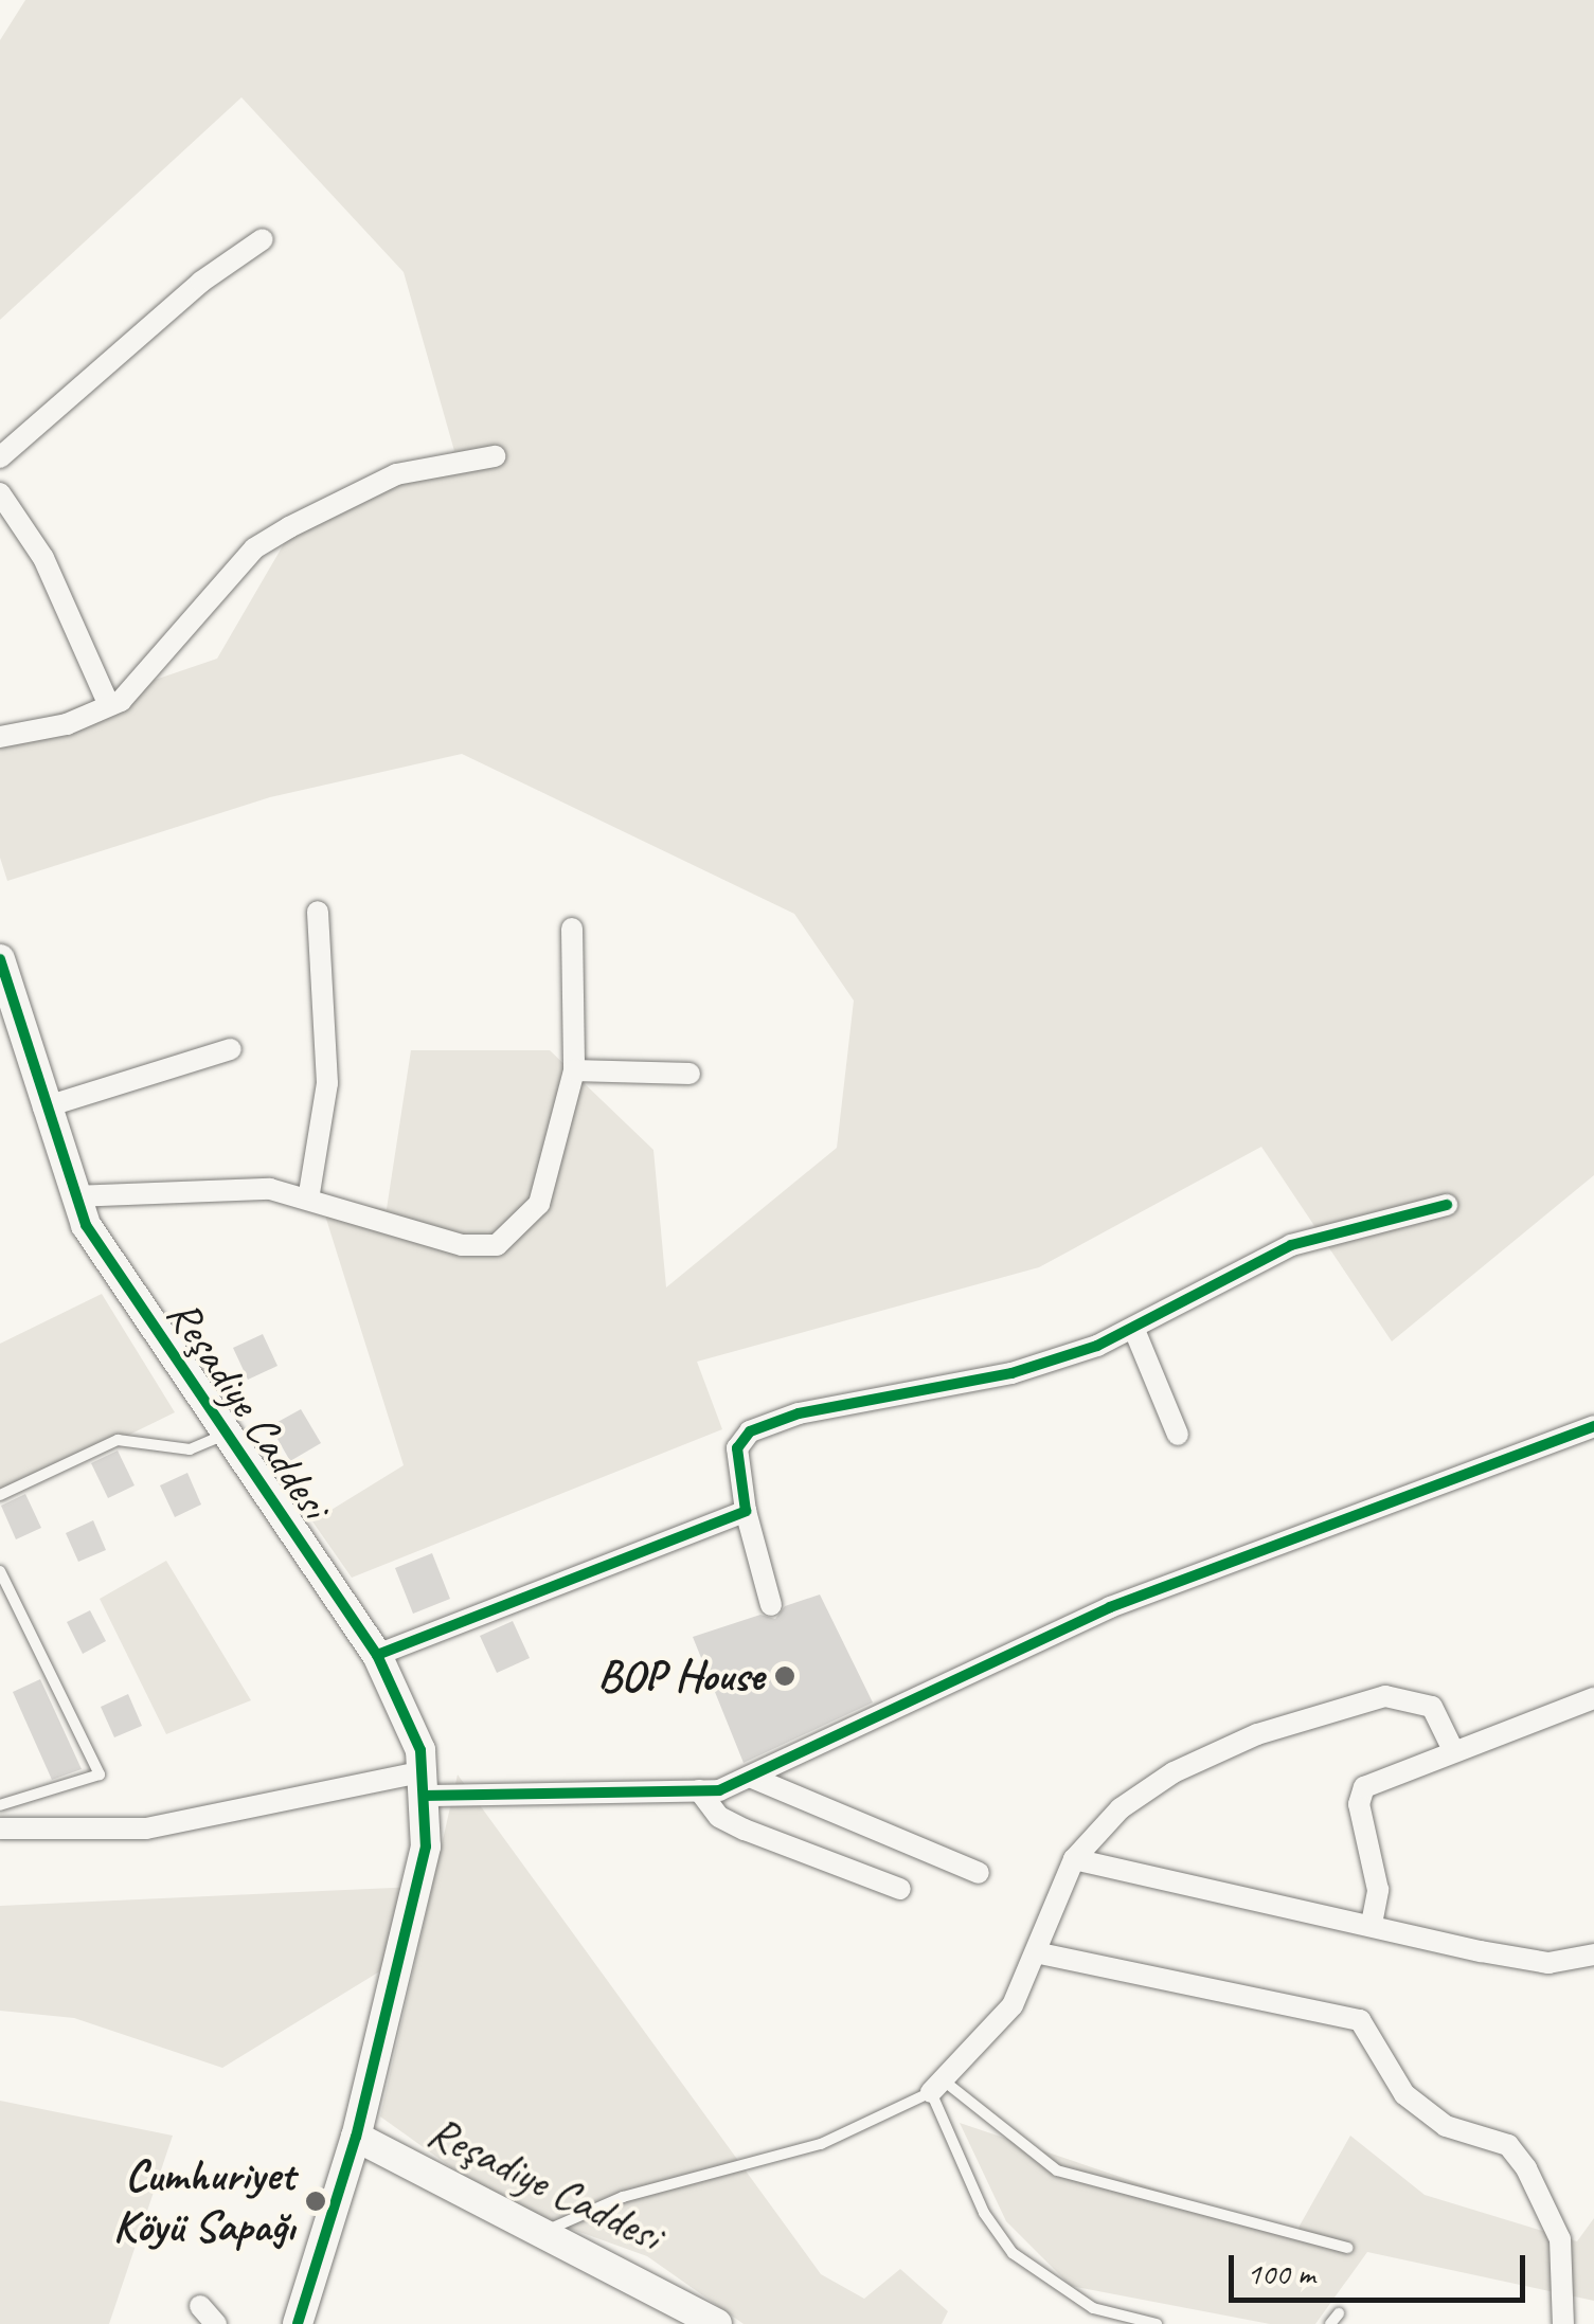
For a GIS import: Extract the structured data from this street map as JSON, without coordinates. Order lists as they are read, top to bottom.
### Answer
{
  "streets": {
    "street": ["Reşadiye Caddesi"]
  },
  "places": ["BOP House", "Cumhuriyet Köyü Sapağı"],
  "scale_bar": "100 m"
}
